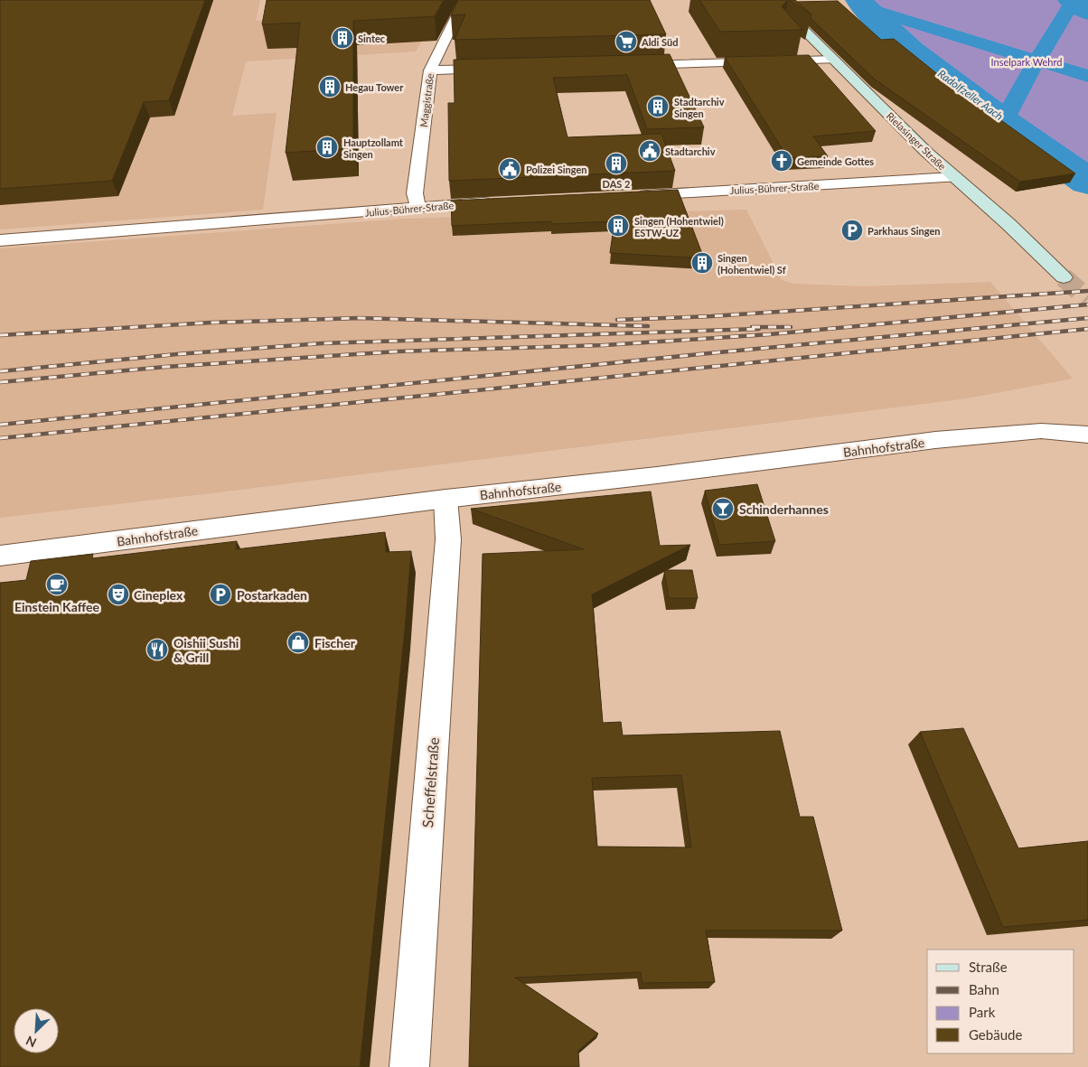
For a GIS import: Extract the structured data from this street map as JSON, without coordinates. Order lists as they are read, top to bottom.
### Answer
{
  "streets": {
    "main road": ["Rielasinger Straße"],
    "street": [
      "Maggistraße",
      "Julius-Bührer-Straße",
      "Bahnhofstraße",
      "Scheffelstraße"
    ]
  },
  "crossings": [
    ["Maggistraße", "Julius-Bührer-Straße"],
    ["Rielasinger Straße", "Julius-Bührer-Straße"],
    ["Bahnhofstraße", "Scheffelstraße"]
  ],
  "water": ["Radolfzeller Aach"],
  "parks": ["Inselpark Wehrd"],
  "places": {
    "building": [
      "Sintec",
      "Hegau Tower",
      "Stadtarchiv Singen",
      "Hauptzollamt Singen",
      "DAS 2",
      "Singen (Hohentwiel) ESTW-UZ",
      "Singen (Hohentwiel) Sf"
    ],
    "supermarket": ["Aldi Süd"],
    "public building": ["Stadtarchiv", "Polizei Singen"],
    "church": ["Gemeinde Gottes"],
    "parking": ["Parkhaus Singen", "Postarkaden"],
    "bar": ["Schinderhannes"],
    "cafe": ["Einstein Kaffee"],
    "theatre": ["Cineplex"],
    "shop": ["Fischer"],
    "restaurant": ["Oishii Sushi & Grill"]
  },
  "legend": [
    "Straße",
    "Bahn",
    "Park",
    "Gebäude"
  ],
  "north": "bottom left"
}
